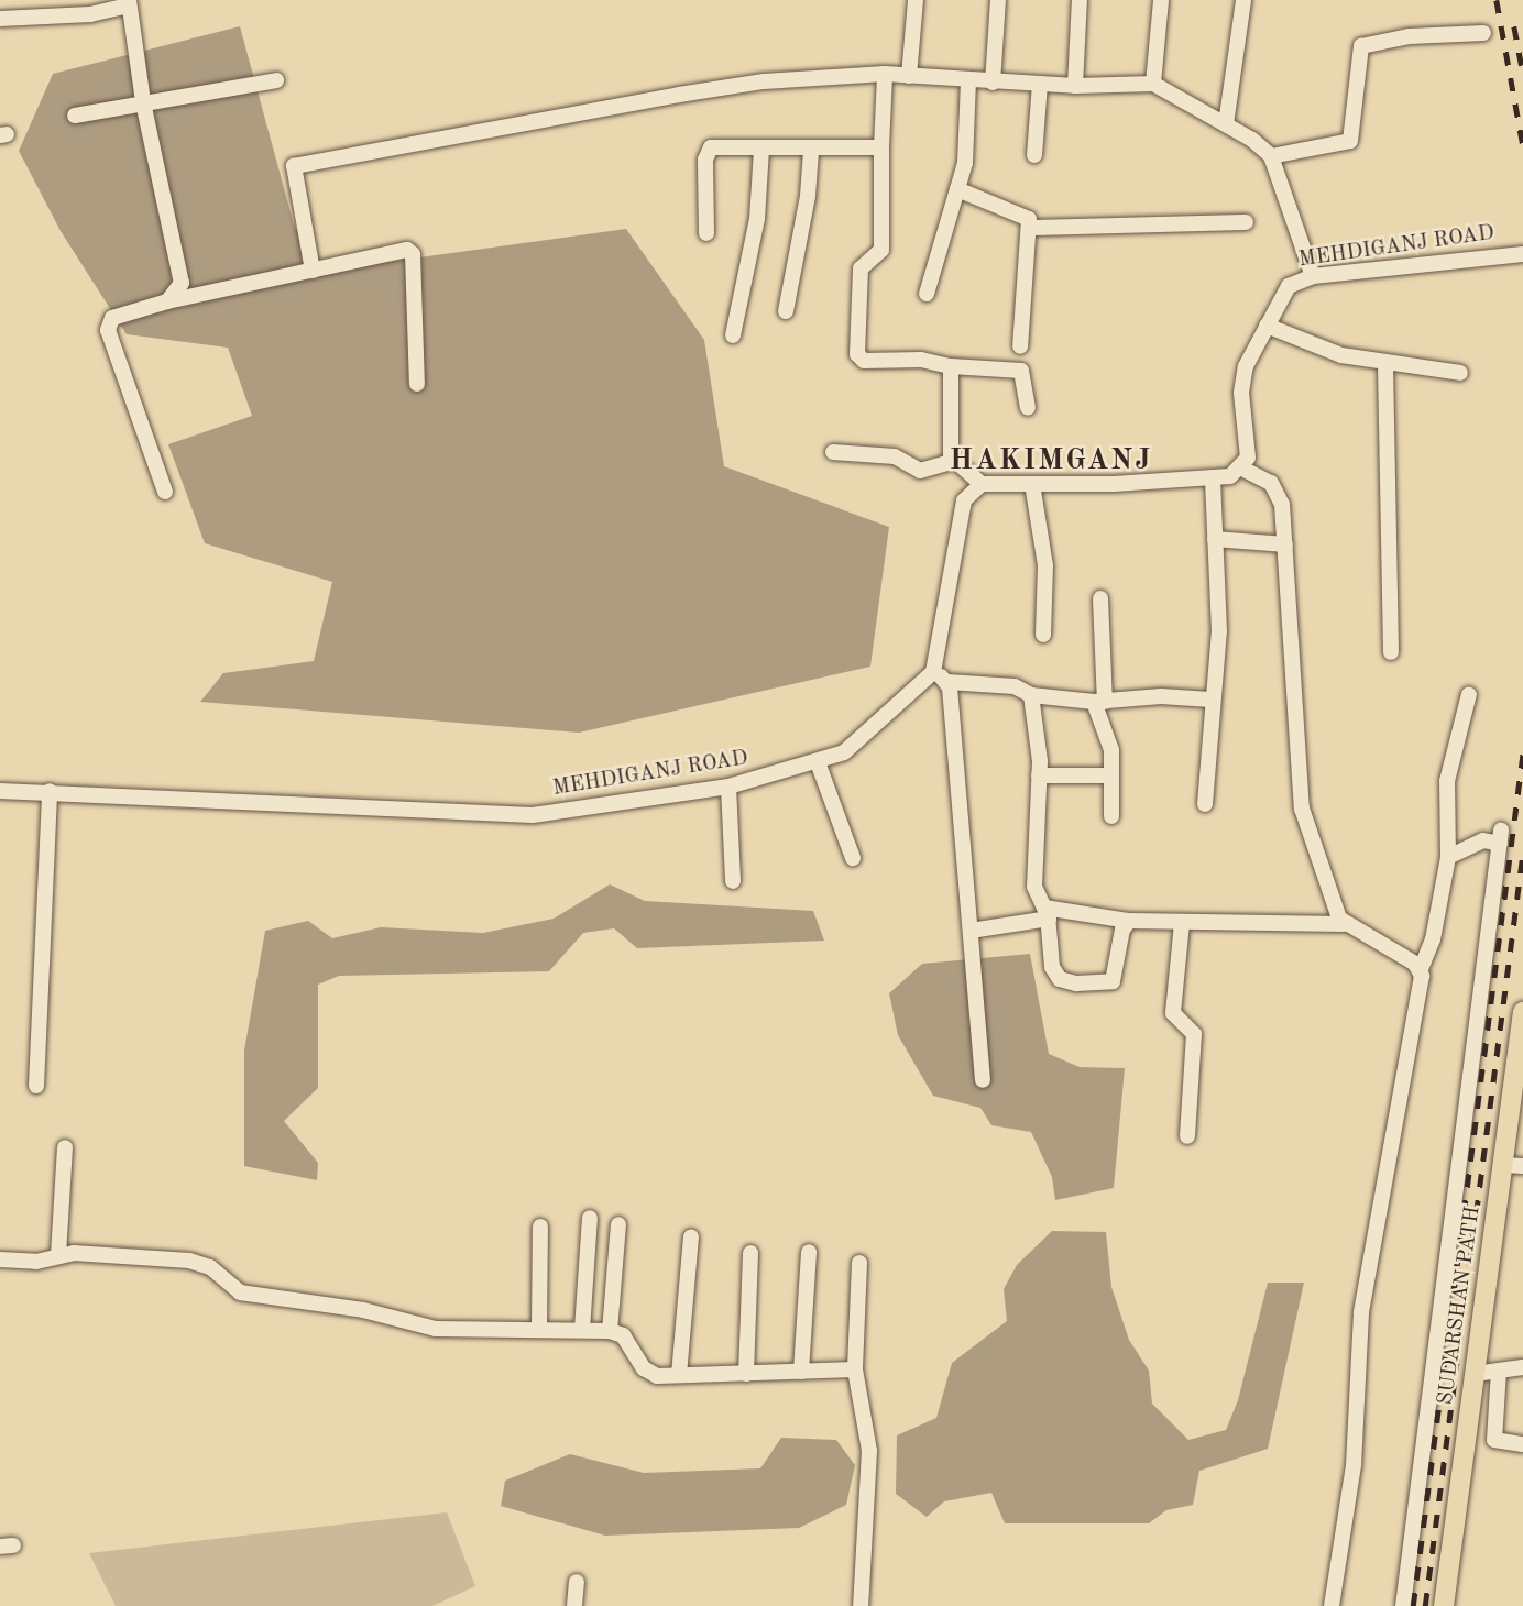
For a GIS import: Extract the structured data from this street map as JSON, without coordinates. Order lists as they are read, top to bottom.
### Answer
{
  "streets": {
    "main road": ["SUDARSHAN PATH"],
    "street": ["MEHDIGANJ ROAD"]
  },
  "districts": ["HAKIMGANJ"]
}
